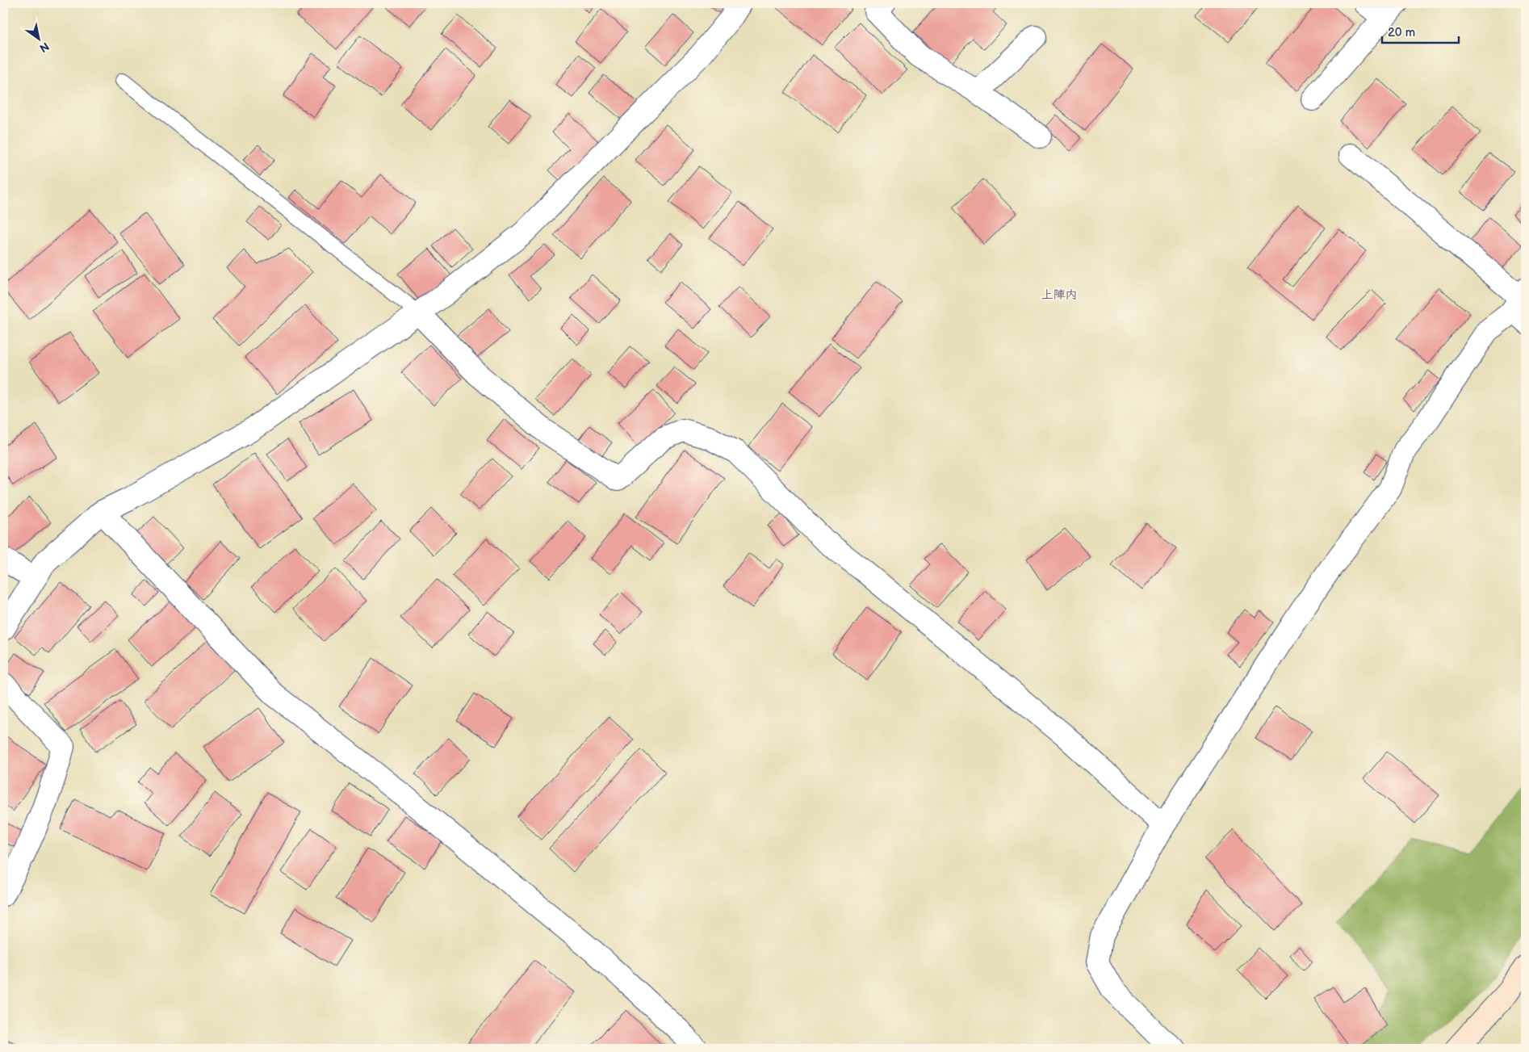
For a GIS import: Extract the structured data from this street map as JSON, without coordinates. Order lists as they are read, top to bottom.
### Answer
{
  "districts": ["上陣内"],
  "scale_bar": "20 m",
  "north": "bottom right"
}
